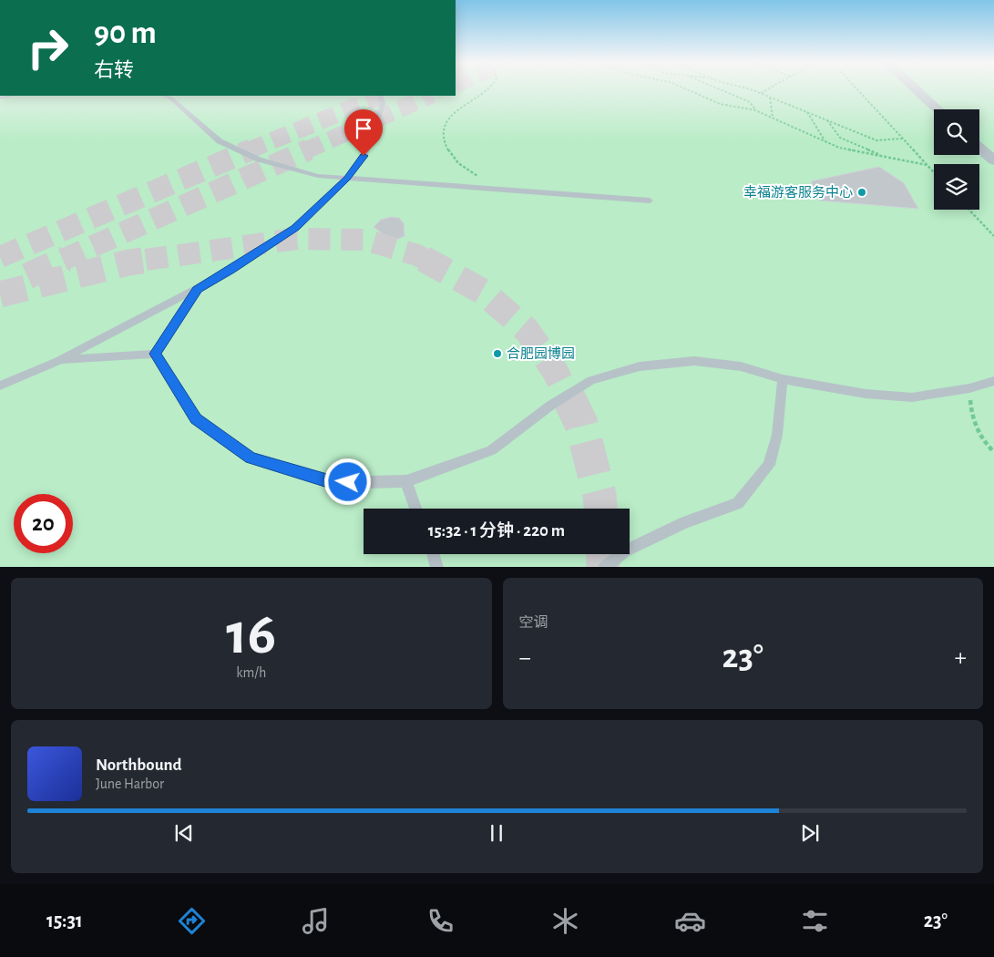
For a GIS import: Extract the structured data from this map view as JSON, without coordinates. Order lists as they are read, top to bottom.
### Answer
{
  "places": ["幸福游客服务中心", "合肥园博园"],
  "page": {
    "turn": ["90 m", "右转"],
    "limit": "20",
    "trip": "15:32 · 1 分钟 · 220 m",
    "tile": [
      ["16", "km/h"],
      "空调"
    ],
    "heat": ["−", "23°", "+"],
    "song": ["Northbound", "June Harbor"],
    "tabs": ["15:31", "23°"]
  }
}
